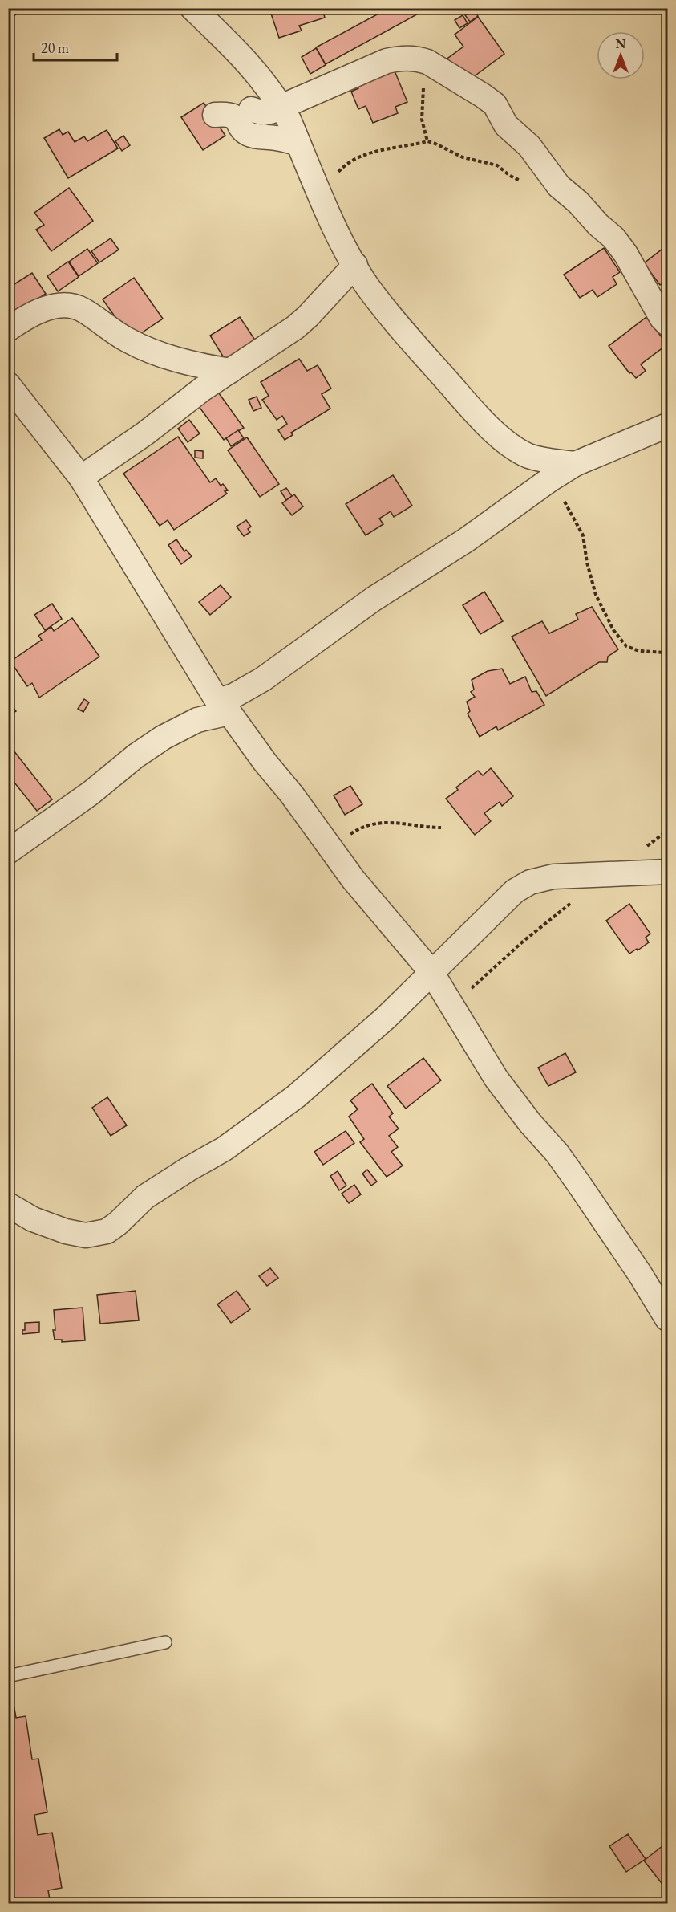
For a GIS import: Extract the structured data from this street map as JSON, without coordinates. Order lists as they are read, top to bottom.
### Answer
{
  "scale_bar": "20 m",
  "north": "top"
}
